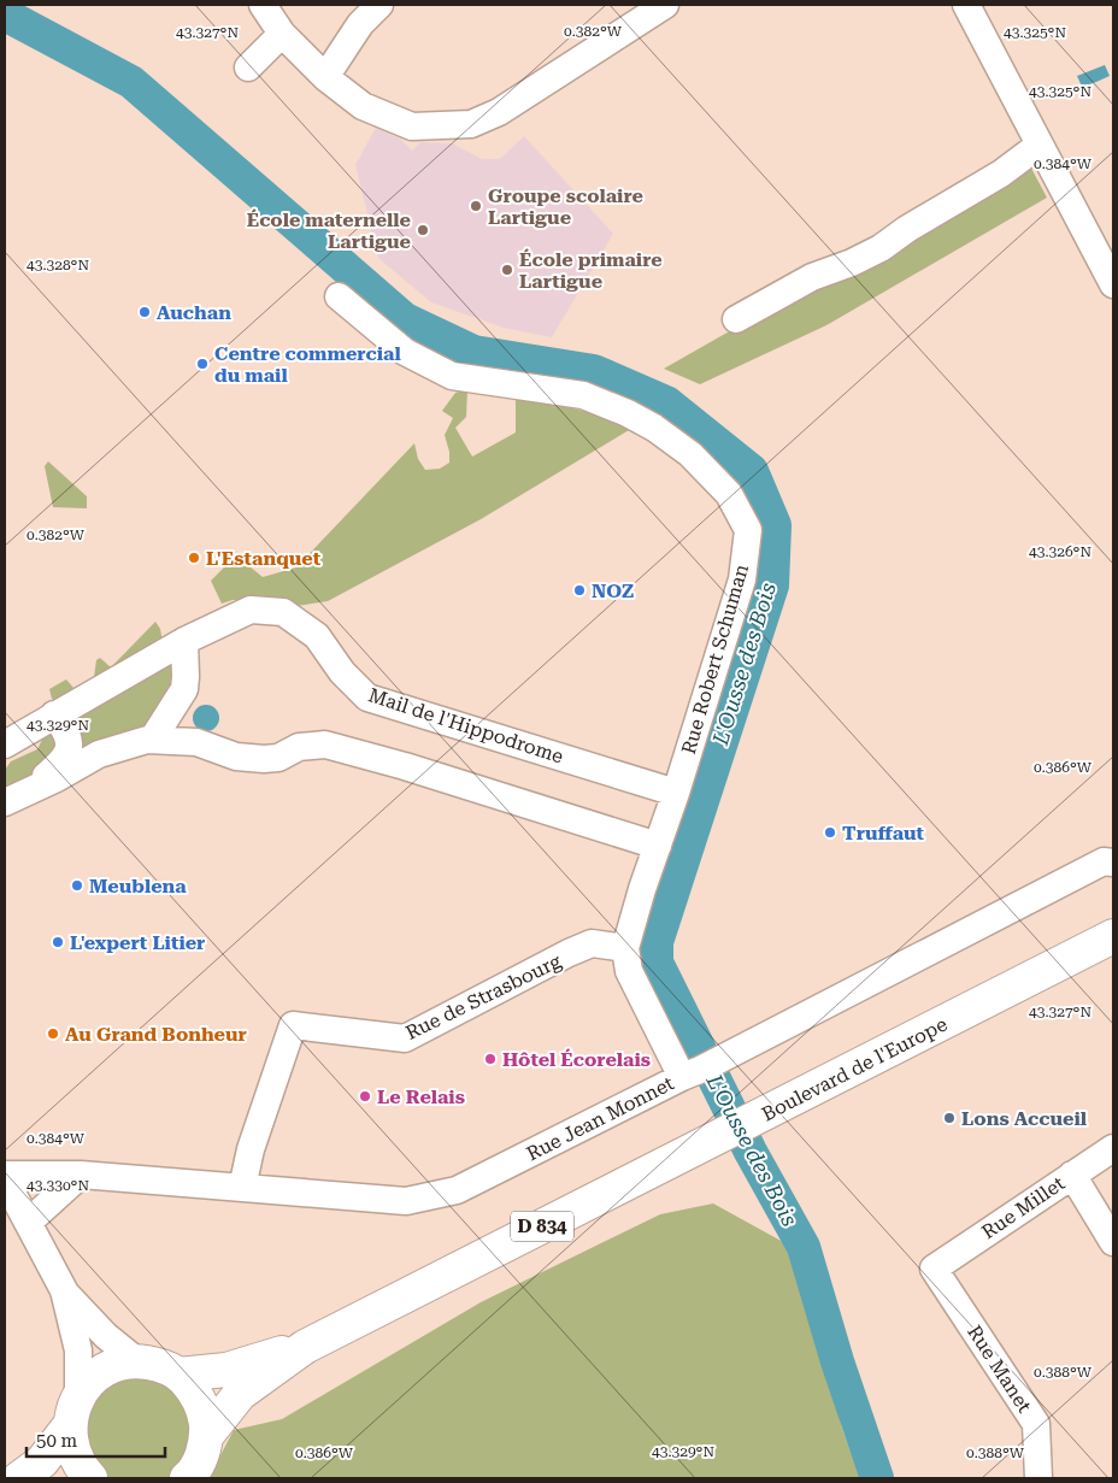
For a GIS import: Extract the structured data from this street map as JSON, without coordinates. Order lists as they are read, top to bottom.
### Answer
{
  "streets": {
    "main road": ["Boulevard de l'Europe", "D 834"],
    "street": [
      "Rue Robert Schuman",
      "Mail de l'Hippodrome",
      "Rue de Strasbourg",
      "Rue Jean Monnet",
      "Rue Millet",
      "Rue Manet"
    ]
  },
  "crossings": [
    ["Rue Robert Schuman", "Mail de l'Hippodrome"],
    ["Rue Robert Schuman", "Rue de Strasbourg"],
    ["Rue Robert Schuman", "Rue Jean Monnet"],
    ["Rue de Strasbourg", "Rue Jean Monnet"],
    ["Rue Millet", "Rue Manet"]
  ],
  "water": ["L'Ousse des Bois"],
  "places": [
    "Groupe scolaire Lartigue",
    "École maternelle Lartigue",
    "École primaire Lartigue",
    "Auchan",
    "Centre commercial du mail",
    "L'Estanquet",
    "NOZ",
    "Truffaut",
    "Meublena",
    "L'expert Litier",
    "Au Grand Bonheur",
    "Hôtel Écorelais",
    "Le Relais",
    "Lons Accueil"
  ],
  "scale_bar": "50 m",
  "coordinates": [
    "0.382°W",
    "43.327°N",
    "43.325°N",
    "0.384°W",
    "43.328°N",
    "43.326°N",
    "43.329°N",
    "0.386°W",
    "43.330°N",
    "0.388°W"
  ]
}
